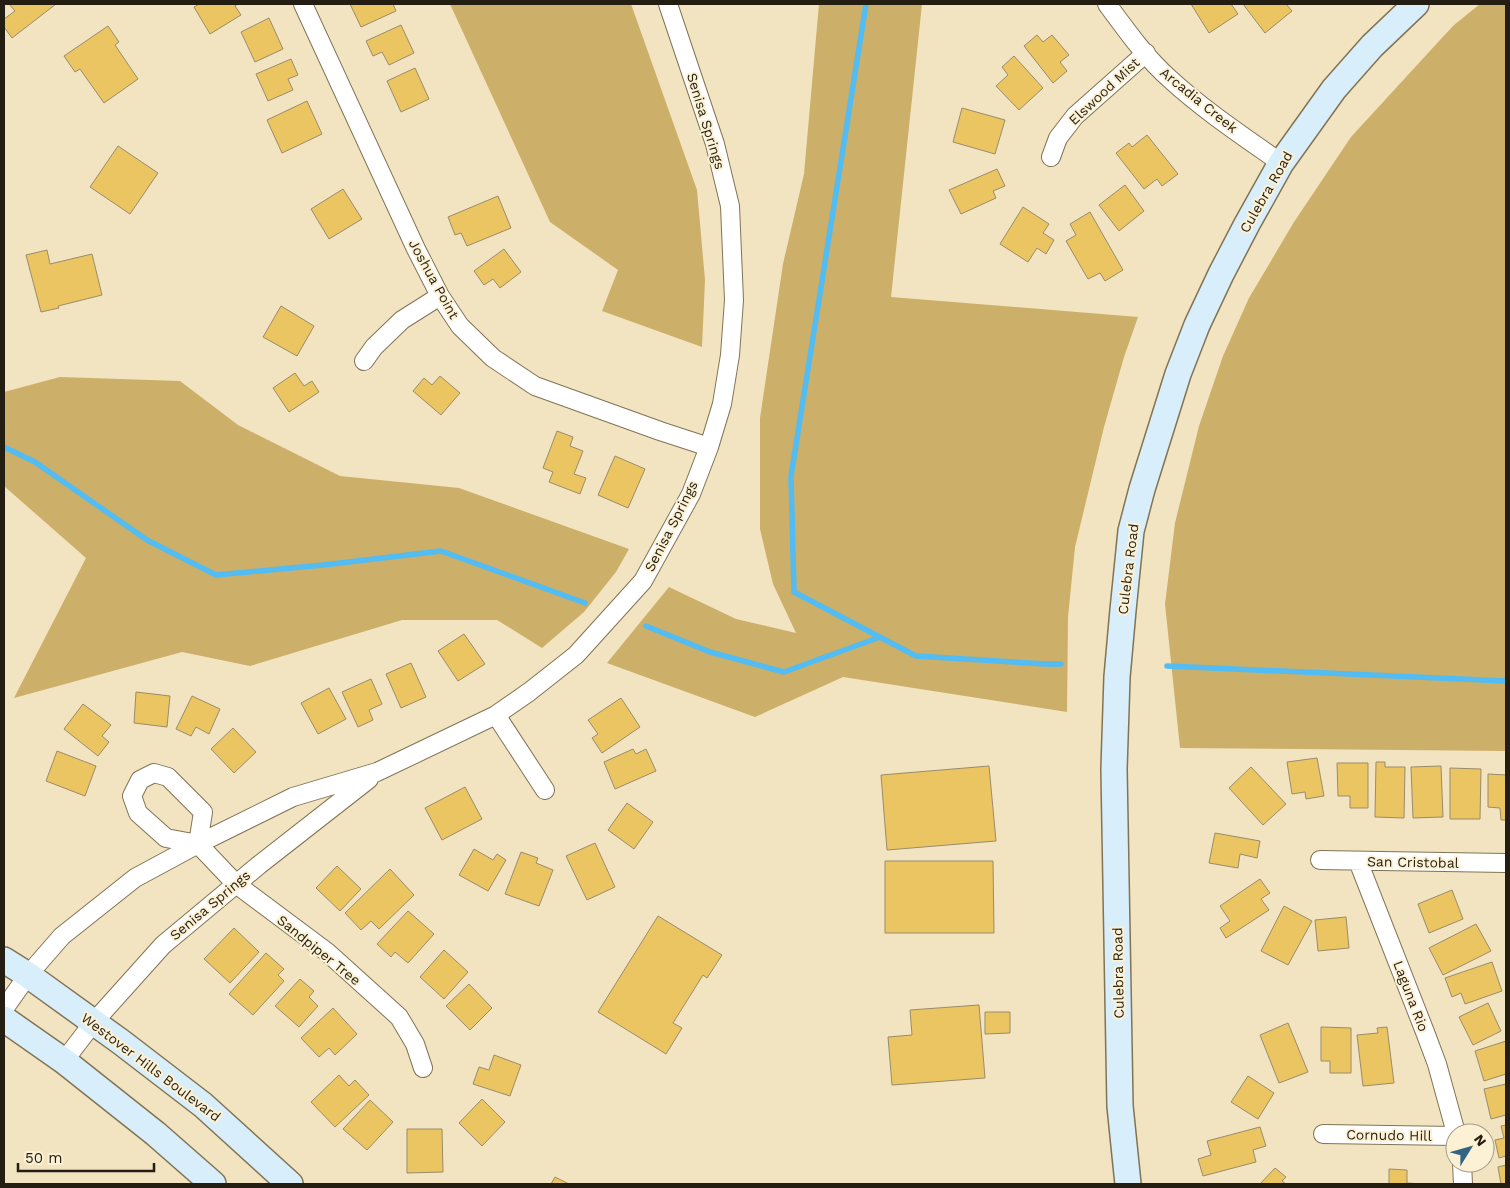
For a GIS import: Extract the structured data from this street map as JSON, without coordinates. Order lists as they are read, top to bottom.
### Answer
{
  "streets": {
    "main road": ["Culebra Road", "Westover Hills Boulevard"],
    "street": [
      "Elswood Mist",
      "Arcadia Creek",
      "Senisa Springs",
      "Joshua Point",
      "San Cristobal",
      "Sandpiper Tree",
      "Laguna Rio",
      "Cornudo Hill"
    ]
  },
  "crossings": [
    ["Elswood Mist", "Arcadia Creek"],
    ["Arcadia Creek", "Culebra Road"],
    ["Senisa Springs", "Joshua Point"],
    ["Senisa Springs", "Sandpiper Tree"],
    ["Senisa Springs", "Westover Hills Boulevard"],
    ["San Cristobal", "Laguna Rio"]
  ],
  "scale_bar": "50 m",
  "north": "top right"
}
